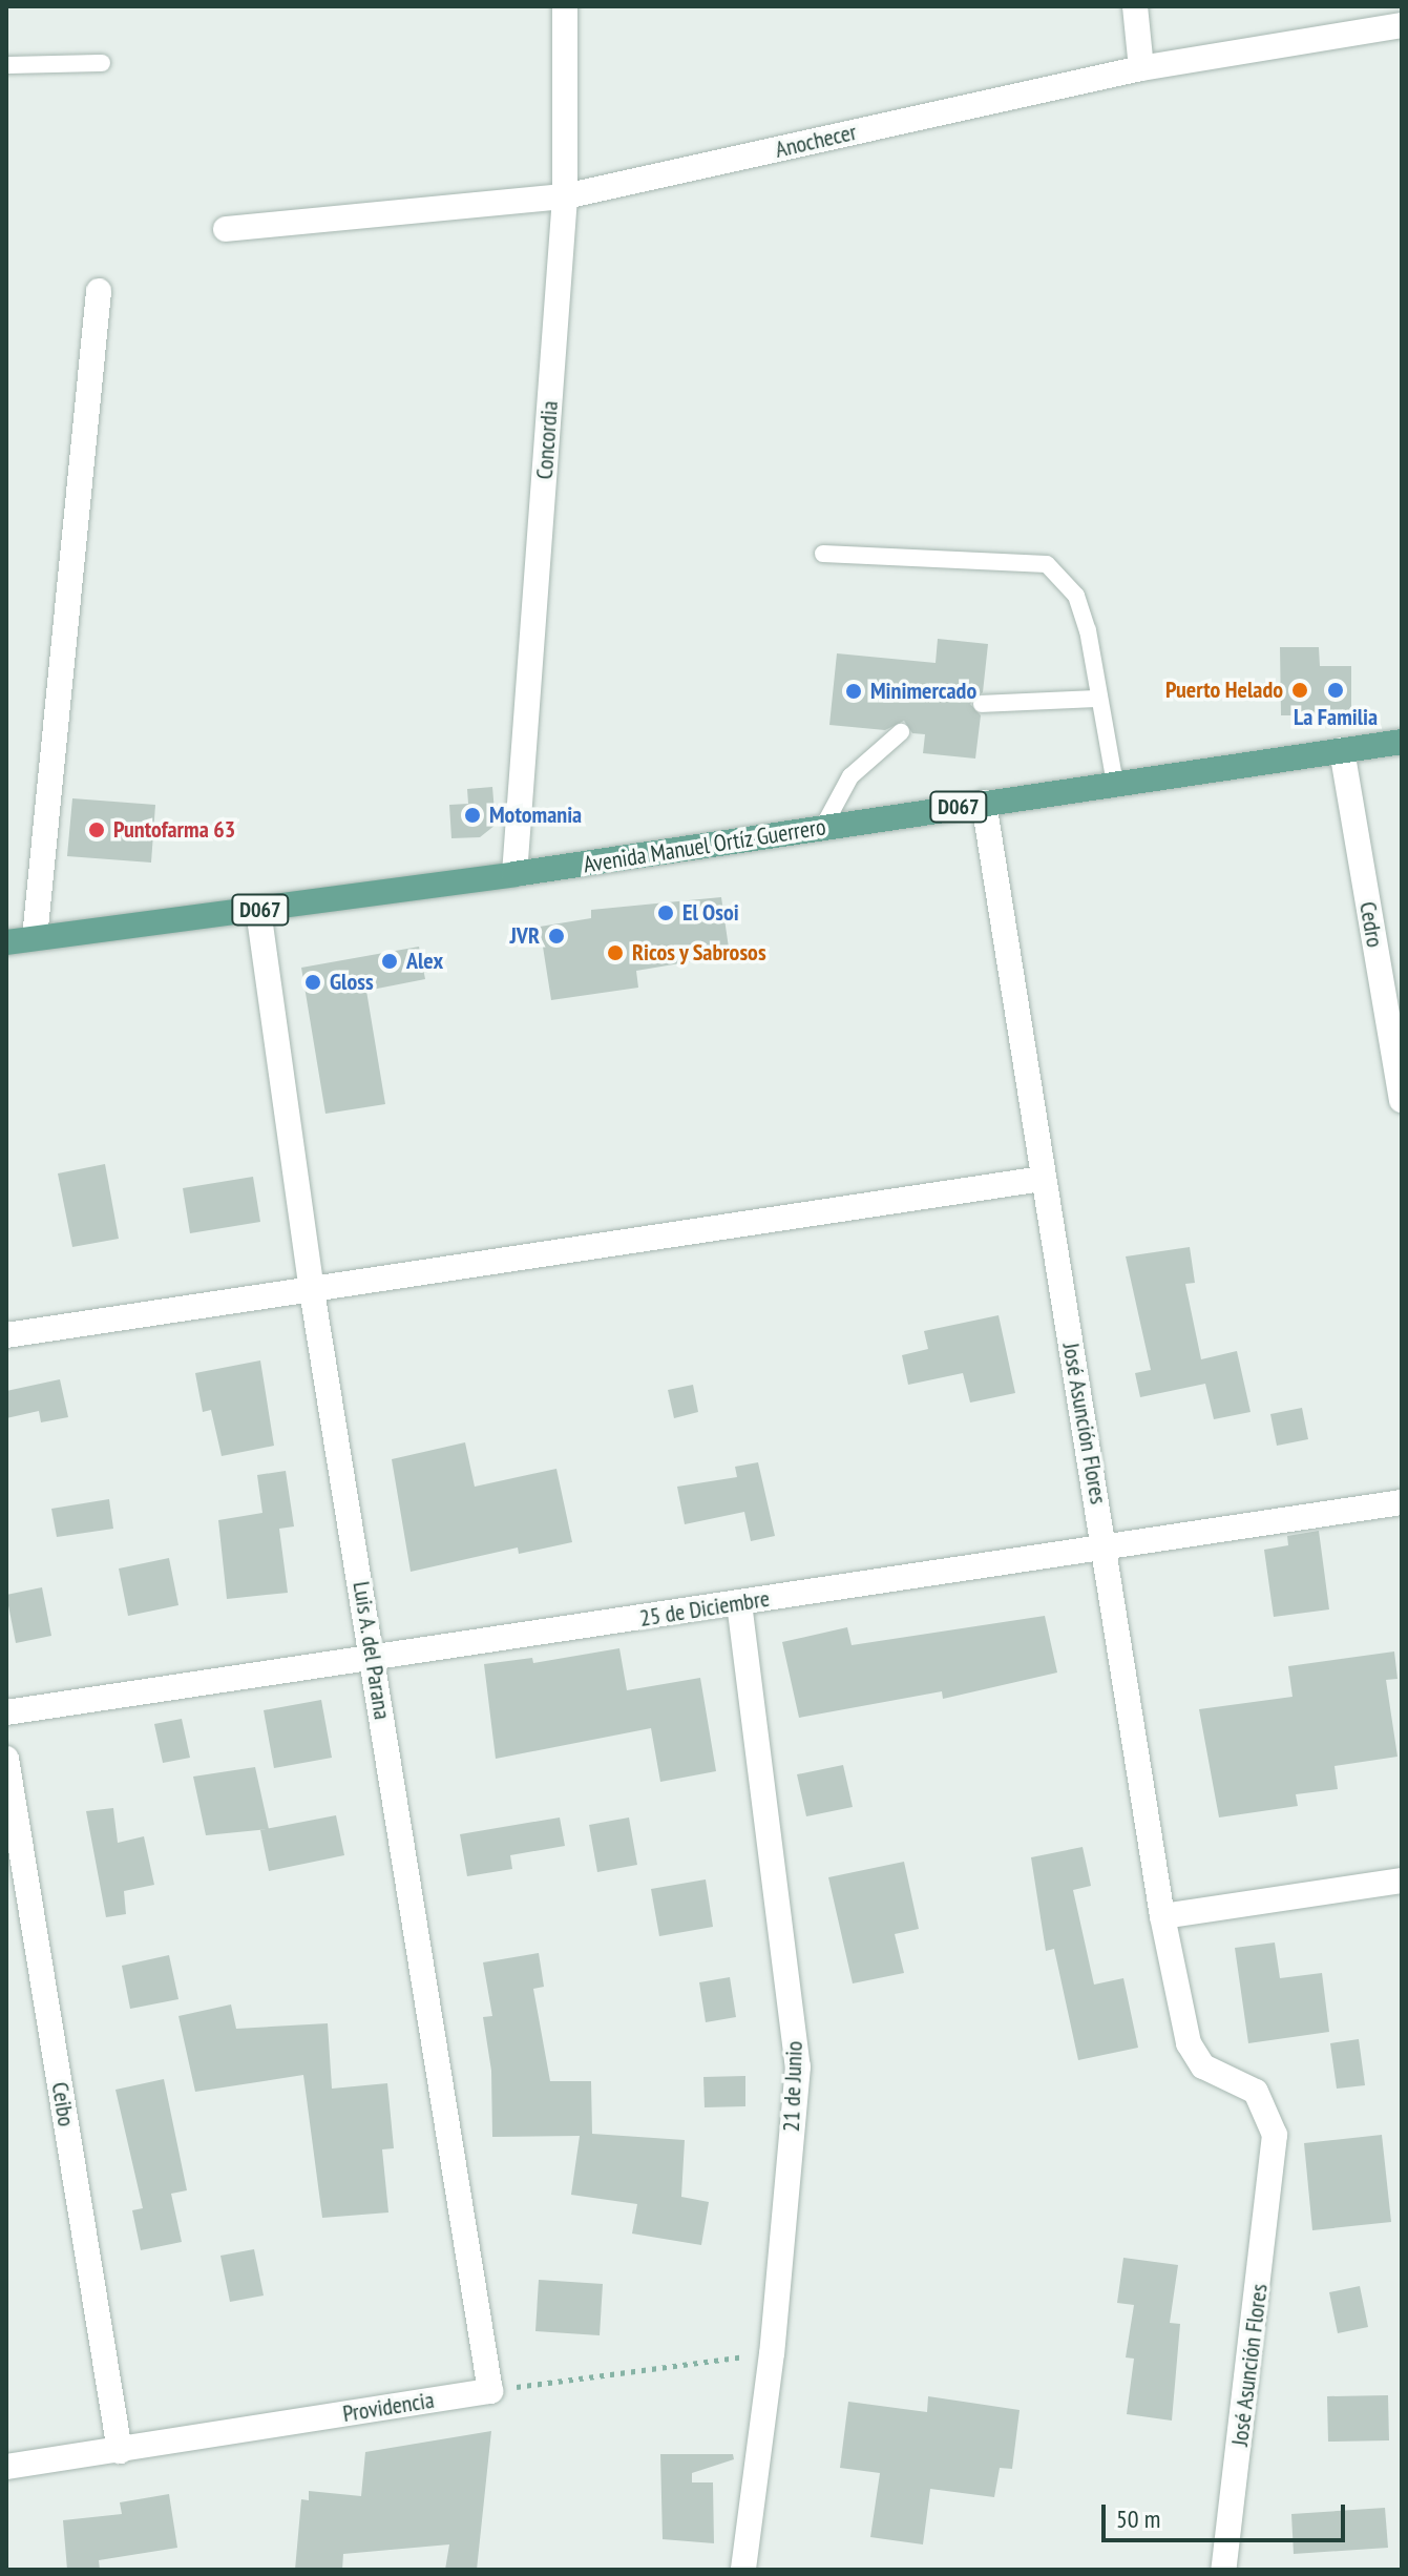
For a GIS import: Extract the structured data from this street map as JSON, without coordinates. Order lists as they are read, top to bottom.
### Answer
{
  "streets": {
    "main road": ["D067", "Avenida Manuel Ortíz Guerrero"],
    "street": [
      "Anochecer",
      "Concordia",
      "Cedro",
      "José Asunción Flores",
      "25 de Diciembre",
      "Luis A. del Parana",
      "21 de Junio",
      "Ceibo",
      "Providencia"
    ]
  },
  "crossings": [
    ["Anochecer", "Concordia"],
    ["Concordia", "Avenida Manuel Ortíz Guerrero"],
    ["Avenida Manuel Ortíz Guerrero", "Cedro"],
    ["Avenida Manuel Ortíz Guerrero", "José Asunción Flores"],
    ["Avenida Manuel Ortíz Guerrero", "Luis A. del Parana"],
    ["José Asunción Flores", "25 de Diciembre"],
    ["25 de Diciembre", "Luis A. del Parana"],
    ["25 de Diciembre", "21 de Junio"],
    ["Luis A. del Parana", "Providencia"],
    ["Ceibo", "Providencia"]
  ],
  "places": [
    "Puerto Helado",
    "La Familia",
    "Minimercado",
    "Motomania",
    "Puntofarma 63",
    "El Osoi",
    "JVR",
    "Ricos y Sabrosos",
    "Alex",
    "Gloss"
  ],
  "scale_bar": "50 m"
}
